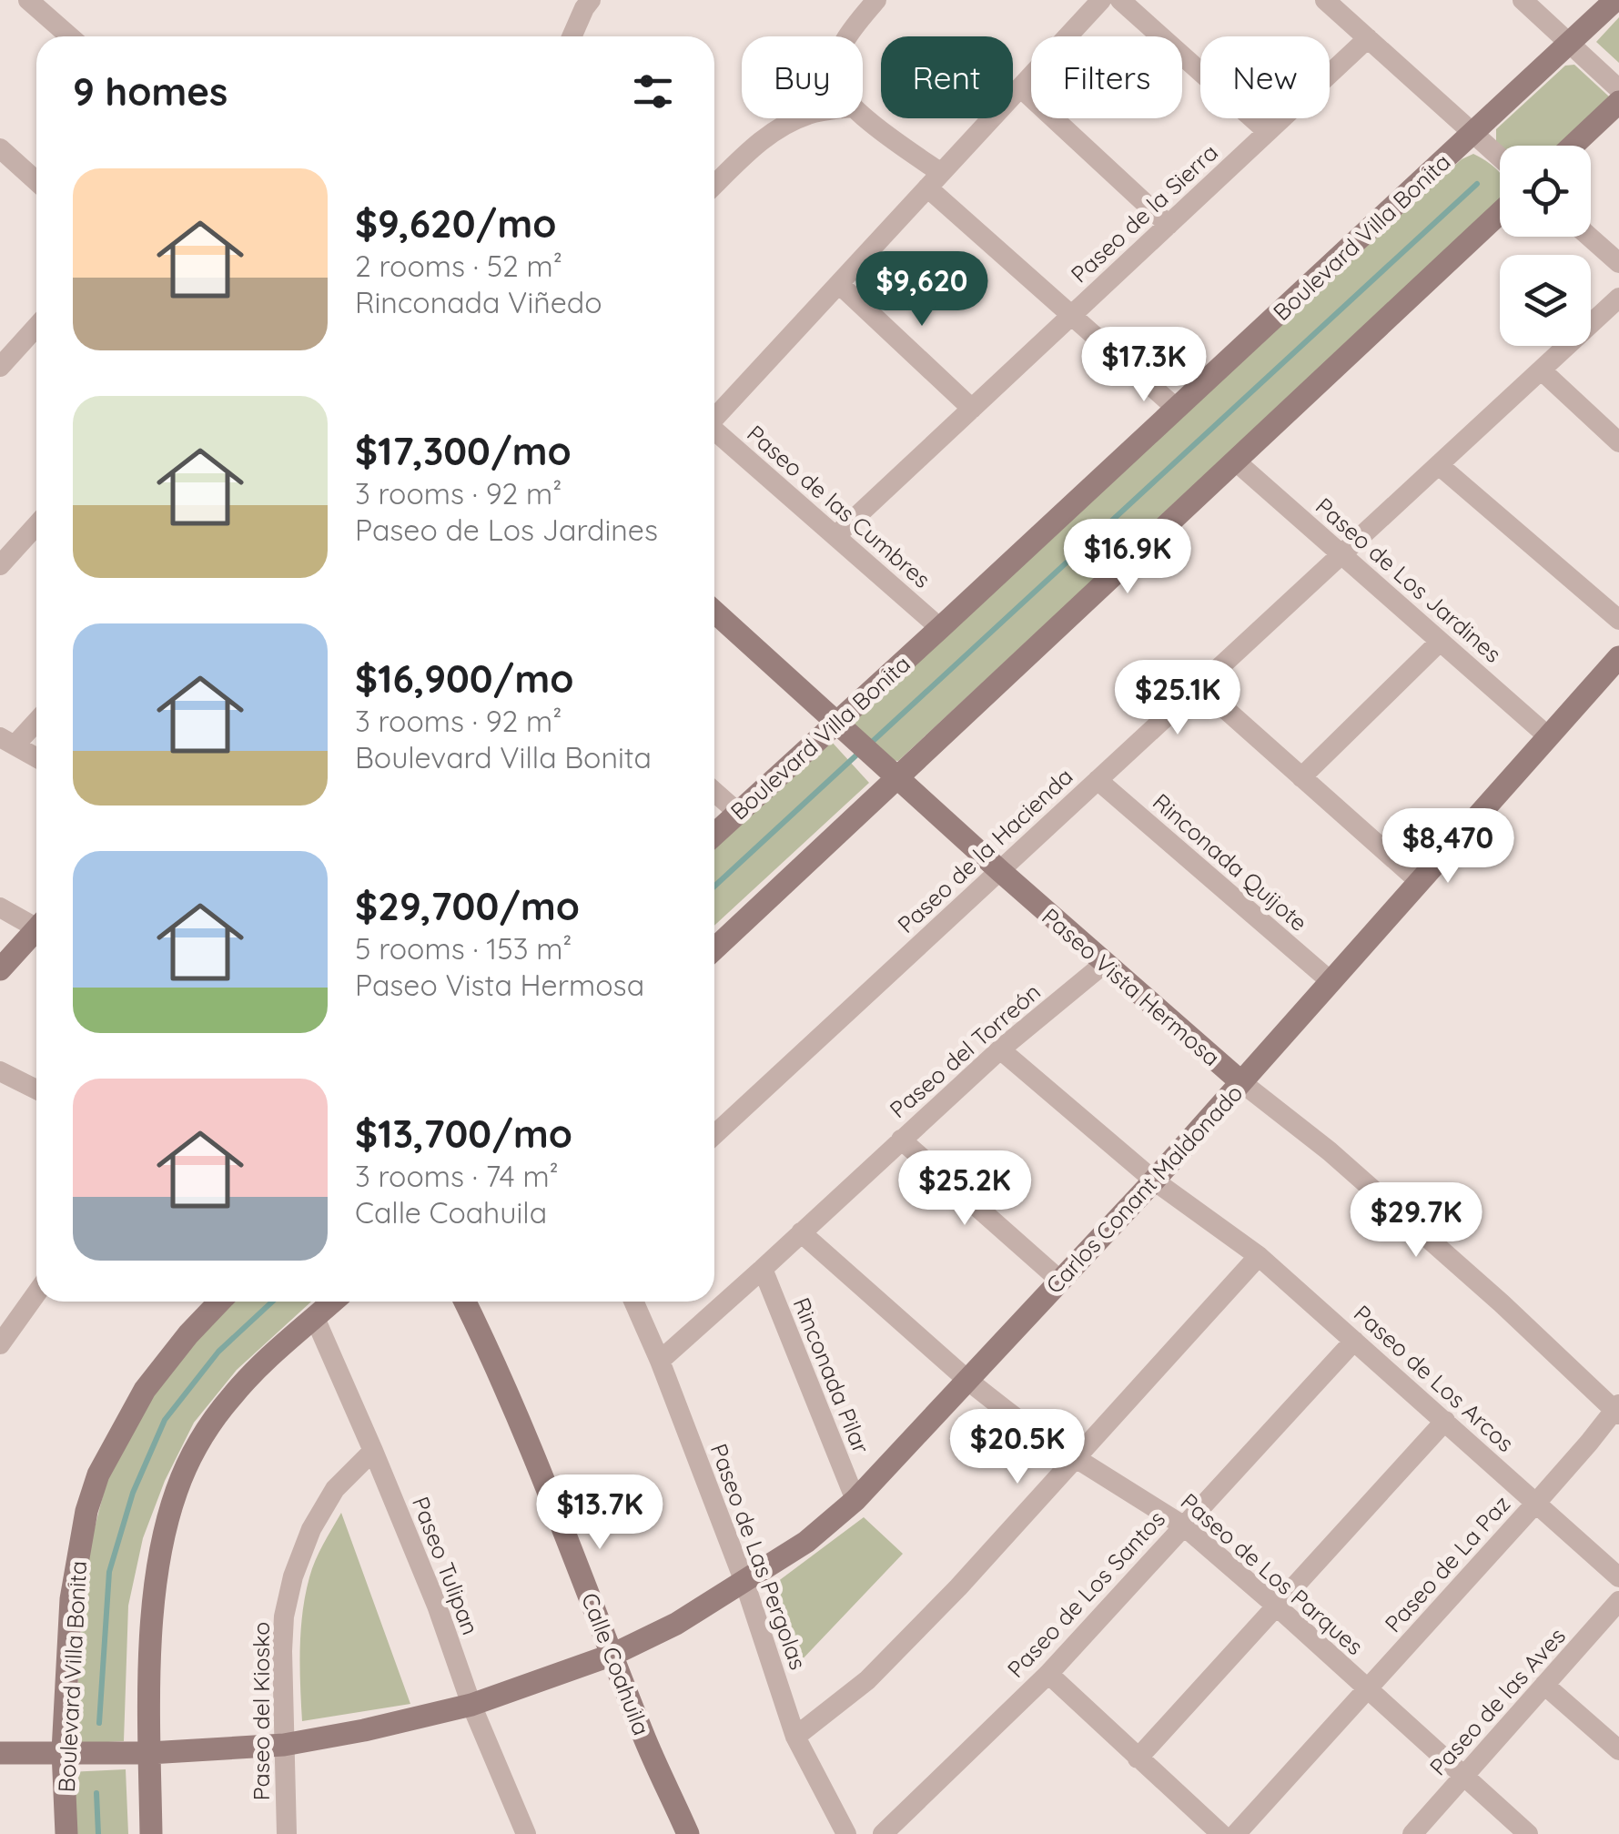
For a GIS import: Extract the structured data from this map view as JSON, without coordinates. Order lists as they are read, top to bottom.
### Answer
{
  "streets": {
    "street": [
      "Paseo de la Sierra",
      "Boulevard Villa Bonita",
      "Paseo de las Cumbres",
      "Paseo de Los Jardines",
      "Paseo de la Hacienda",
      "Rinconada Quijote",
      "Paseo Vista Hermosa",
      "Paseo del Torreón",
      "Carlos Conant Maldonado",
      "Rinconada Pilar",
      "Paseo de Los Arcos",
      "Paseo de Las Pergolas",
      "Paseo de La Paz",
      "Paseo Tulipan",
      "Paseo de Los Parques",
      "Paseo de Los Santos",
      "Calle Coahuila",
      "Paseo de las Aves",
      "Paseo del Kiosko"
    ]
  },
  "crossings": [
    ["Paseo de la Sierra", "Paseo de las Cumbres"],
    ["Boulevard Villa Bonita", "Paseo de las Cumbres"],
    ["Boulevard Villa Bonita", "Paseo Vista Hermosa"],
    ["Boulevard Villa Bonita", "Carlos Conant Maldonado"],
    ["Paseo de Los Jardines", "Paseo de la Hacienda"],
    ["Paseo de Los Jardines", "Carlos Conant Maldonado"],
    ["Paseo de la Hacienda", "Rinconada Quijote"],
    ["Paseo de la Hacienda", "Paseo Vista Hermosa"],
    ["Rinconada Quijote", "Carlos Conant Maldonado"],
    ["Paseo Vista Hermosa", "Paseo del Torreón"],
    ["Paseo Vista Hermosa", "Carlos Conant Maldonado"],
    ["Paseo Vista Hermosa", "Paseo de La Paz"],
    ["Paseo del Torreón", "Rinconada Pilar"],
    ["Paseo del Torreón", "Paseo de Los Arcos"],
    ["Paseo del Torreón", "Paseo de Las Pergolas"],
    ["Paseo del Torreón", "Paseo de Los Parques"],
    ["Carlos Conant Maldonado", "Rinconada Pilar"],
    ["Carlos Conant Maldonado", "Paseo de Los Arcos"],
    ["Carlos Conant Maldonado", "Paseo de Las Pergolas"],
    ["Carlos Conant Maldonado", "Paseo Tulipan"],
    ["Carlos Conant Maldonado", "Paseo de Los Parques"],
    ["Carlos Conant Maldonado", "Calle Coahuila"],
    ["Carlos Conant Maldonado", "Paseo del Kiosko"],
    ["Paseo de Los Arcos", "Paseo de La Paz"],
    ["Paseo de Los Arcos", "Paseo de Los Santos"],
    ["Paseo de La Paz", "Paseo de Los Parques"],
    ["Paseo Tulipan", "Paseo del Kiosko"],
    ["Paseo de Los Parques", "Paseo de Los Santos"],
    ["Paseo de Los Parques", "Paseo de las Aves"]
  ],
  "page": {
    "chip": [
      "Buy",
      "Rent",
      "Filters",
      "New"
    ],
    "heading": "9 homes",
    "list": [
      {
        "name": "$9,620/mo",
        "note": "2 rooms · 52 m² · Rinconada Viñedo"
      },
      {
        "name": "$17,300/mo",
        "note": "3 rooms · 92 m² · Paseo de Los Jardines"
      },
      {
        "name": "$16,900/mo",
        "note": "3 rooms · 92 m² · Boulevard Villa Bonita"
      },
      {
        "name": "$29,700/mo",
        "note": "5 rooms · 153 m² · Paseo Vista Hermosa"
      },
      {
        "name": "$13,700/mo",
        "note": "3 rooms · 74 m² · Calle Coahuila"
      }
    ],
    "price": [
      "$9,620",
      "$17.3K",
      "$16.9K",
      "$25.1K",
      "$8,470",
      "$25.2K",
      "$29.7K",
      "$20.5K",
      "$13.7K"
    ]
  }
}
